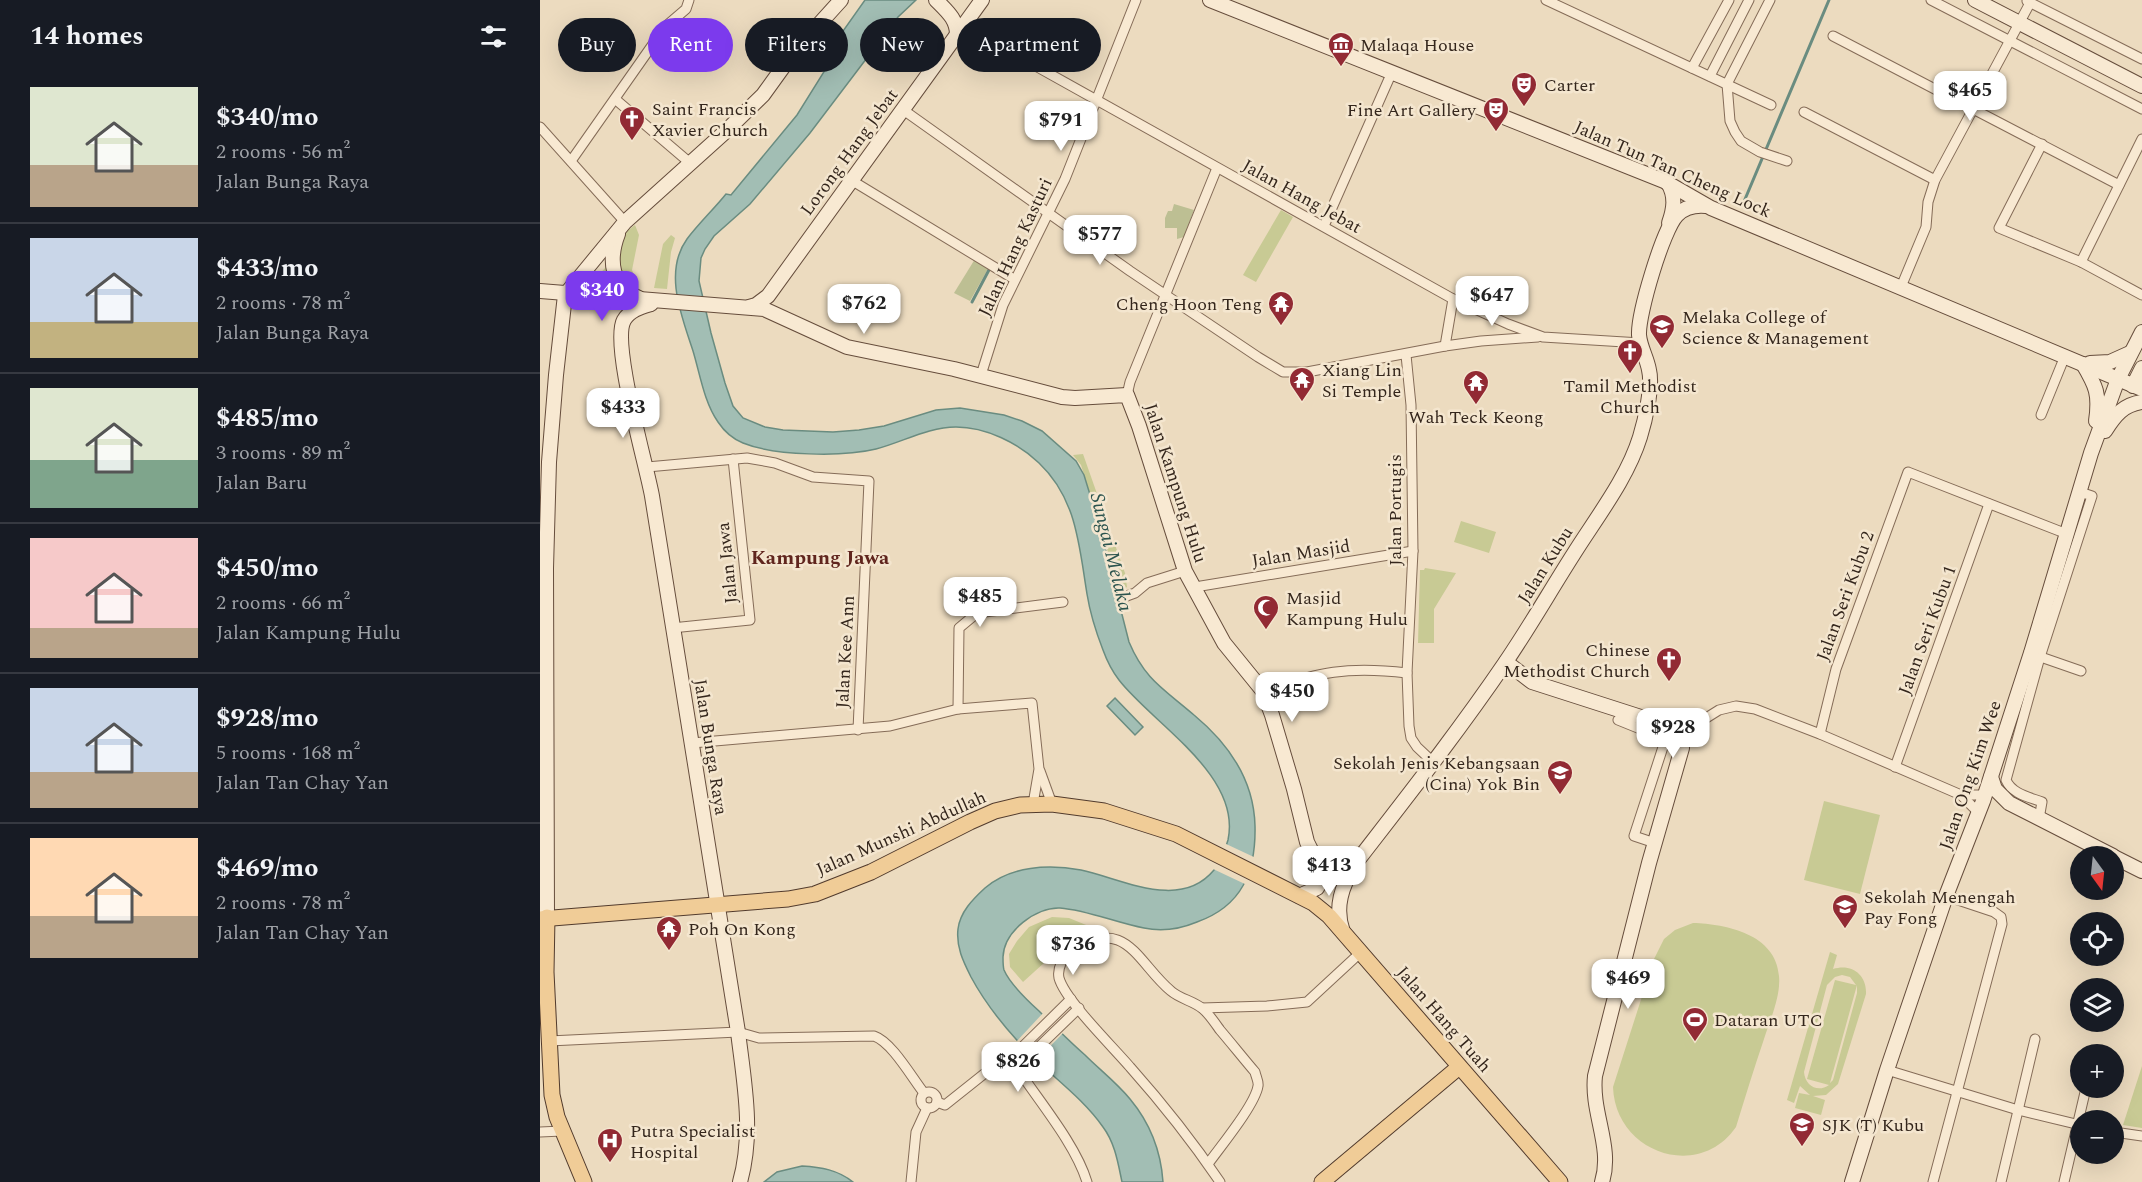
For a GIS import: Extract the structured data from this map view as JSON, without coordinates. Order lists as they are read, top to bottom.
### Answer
{
  "streets": {
    "main road": ["Jalan Munshi Abdullah", "Jalan Hang Tuah"],
    "street": [
      "Lorong Hang Jebat",
      "Jalan Tun Tan Cheng Lock",
      "Jalan Hang Jebat",
      "Jalan Hang Kasturi",
      "Jalan Kampung Hulu",
      "Jalan Portugis",
      "Jalan Masjid",
      "Jalan Jawa",
      "Jalan Kubu",
      "Jalan Seri Kubu 2",
      "Jalan Seri Kubu 1",
      "Jalan Kee Ann",
      "Jalan Bunga Raya",
      "Jalan Ong Kim Wee"
    ]
  },
  "crossings": [
    ["Jalan Tun Tan Cheng Lock", "Jalan Kubu"],
    ["Jalan Tun Tan Cheng Lock", "Jalan Ong Kim Wee"],
    ["Jalan Hang Jebat", "Jalan Hang Kasturi"],
    ["Jalan Hang Jebat", "Jalan Kubu"],
    ["Jalan Kampung Hulu", "Jalan Masjid"],
    ["Jalan Portugis", "Jalan Masjid"],
    ["Jalan Portugis", "Jalan Kubu"],
    ["Jalan Jawa", "Jalan Kee Ann"],
    ["Jalan Jawa", "Jalan Bunga Raya"],
    ["Jalan Kubu", "Jalan Hang Tuah"],
    ["Jalan Seri Kubu 2", "Jalan Seri Kubu 1"],
    ["Jalan Kee Ann", "Jalan Bunga Raya"],
    ["Jalan Bunga Raya", "Jalan Munshi Abdullah"],
    ["Jalan Munshi Abdullah", "Jalan Hang Tuah"]
  ],
  "districts": ["Kampung Jawa"],
  "water": ["Sungai Melaka"],
  "places": {
    "museum": ["Malaqa House"],
    "theatre": ["Carter", "Fine Art Gallery"],
    "church": ["Saint Francis Xavier Church", "Tamil Methodist Church", "Chinese Methodist Church"],
    "temple": [
      "Cheng Hoon Teng",
      "Xiang Lin Si Temple",
      "Wah Teck Keong",
      "Poh On Kong"
    ],
    "school or university": [
      "Melaka College of Science & Management",
      "Sekolah Jenis Kebangsaan (Cina) Yok Bin",
      "Sekolah Menengah Pay Fong",
      "SJK (T) Kubu"
    ],
    "mosque": ["Masjid Kampung Hulu"],
    "sports": ["Dataran UTC"],
    "hospital": ["Putra Specialist Hospital"]
  },
  "north": "bottom",
  "page": {
    "heading": "14 homes",
    "chip": [
      "Buy",
      "Rent",
      "Filters",
      "New",
      "Apartment"
    ],
    "price": [
      "$465",
      "$791",
      "$577",
      "$340",
      "$647",
      "$762",
      "$433",
      "$485",
      "$450",
      "$928",
      "$413",
      "$736",
      "$469",
      "$826"
    ],
    "list": [
      {
        "name": "$340/mo",
        "note": "2 rooms · 56 m² · Jalan Bunga Raya"
      },
      {
        "name": "$433/mo",
        "note": "2 rooms · 78 m² · Jalan Bunga Raya"
      },
      {
        "name": "$485/mo",
        "note": "3 rooms · 89 m² · Jalan Baru"
      },
      {
        "name": "$450/mo",
        "note": "2 rooms · 66 m² · Jalan Kampung Hulu"
      },
      {
        "name": "$928/mo",
        "note": "5 rooms · 168 m² · Jalan Tan Chay Yan"
      },
      {
        "name": "$469/mo",
        "note": "2 rooms · 78 m² · Jalan Tan Chay Yan"
      }
    ],
    "map_buttons": ["+", "−"]
  }
}
